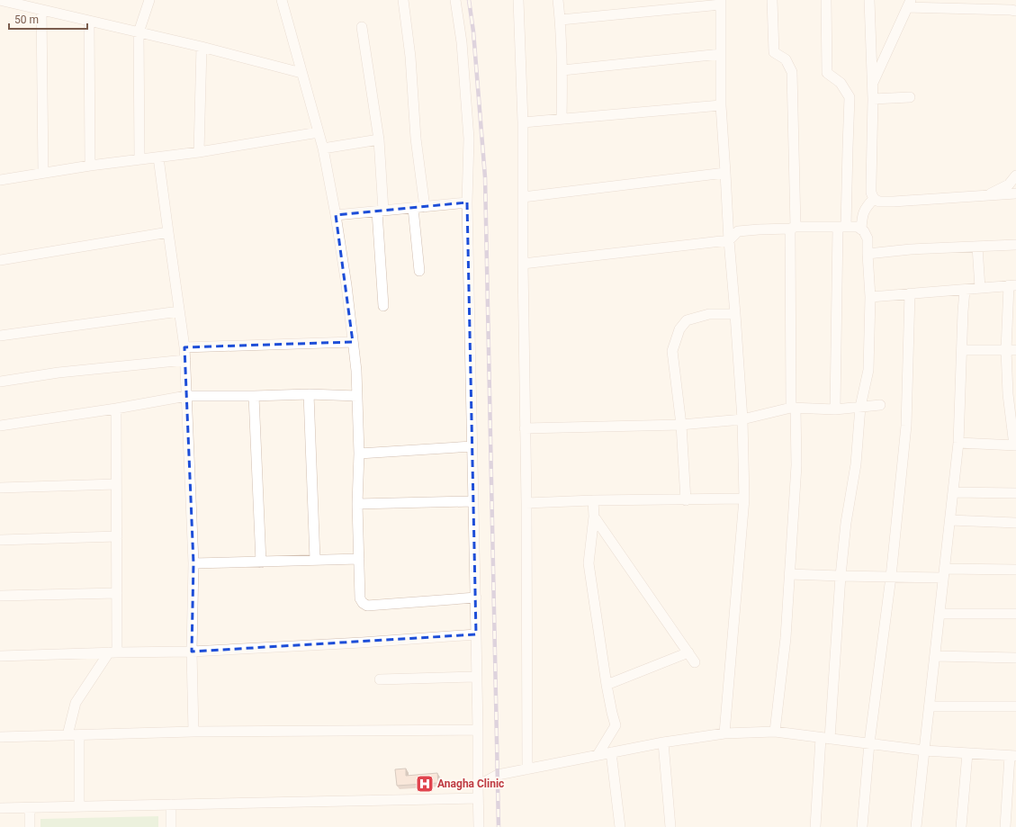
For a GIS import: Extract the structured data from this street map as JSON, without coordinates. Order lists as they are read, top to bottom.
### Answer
{
  "places": {
    "hospital": ["Anagha Clinic"]
  },
  "scale_bar": "50 m"
}
